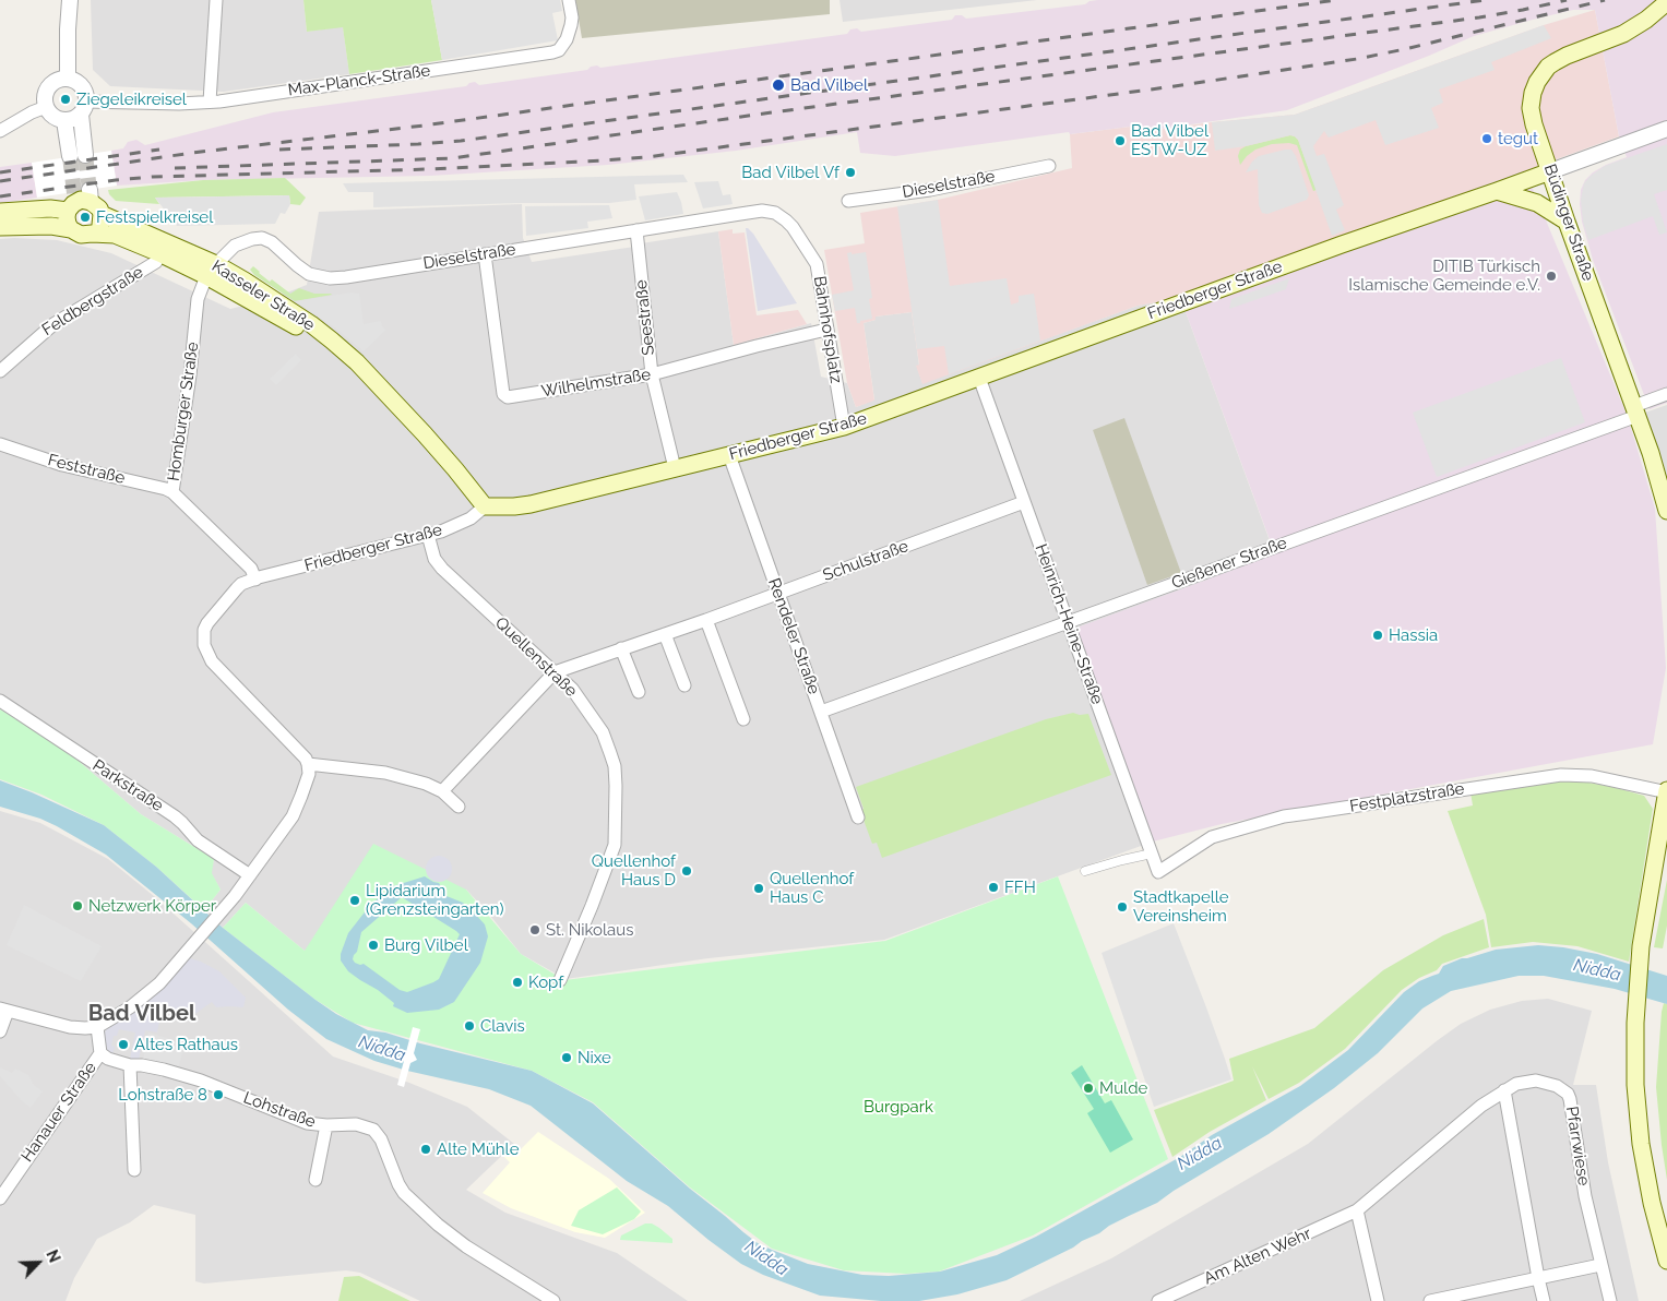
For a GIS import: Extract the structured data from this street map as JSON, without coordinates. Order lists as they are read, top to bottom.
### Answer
{
  "streets": {
    "main road": ["Büdinger Straße", "Friedberger Straße", "Kasseler Straße"],
    "street": [
      "Max-Planck-Straße",
      "Dieselstraße",
      "Feldbergstraße",
      "Seestraße",
      "Bahnhofsplatz",
      "Wilhelmstraße",
      "Homburger Straße",
      "Feststraße",
      "Schulstraße",
      "Gießener Straße",
      "Heinrich-Heine-Straße",
      "Rendeler Straße",
      "Quellenstraße",
      "Parkstraße",
      "Festplatzstraße",
      "Lohstraße",
      "Hanauer Straße",
      "Pfarrwiese",
      "Am Alten Wehr"
    ]
  },
  "crossings": [
    ["Dieselstraße", "Kasseler Straße"],
    ["Dieselstraße", "Seestraße"],
    ["Dieselstraße", "Bahnhofsplatz"],
    ["Dieselstraße", "Wilhelmstraße"],
    ["Dieselstraße", "Homburger Straße"],
    ["Büdinger Straße", "Friedberger Straße"],
    ["Büdinger Straße", "Gießener Straße"],
    ["Friedberger Straße", "Kasseler Straße"],
    ["Friedberger Straße", "Seestraße"],
    ["Friedberger Straße", "Bahnhofsplatz"],
    ["Friedberger Straße", "Homburger Straße"],
    ["Friedberger Straße", "Heinrich-Heine-Straße"],
    ["Friedberger Straße", "Rendeler Straße"],
    ["Friedberger Straße", "Quellenstraße"],
    ["Kasseler Straße", "Feldbergstraße"],
    ["Kasseler Straße", "Homburger Straße"],
    ["Seestraße", "Wilhelmstraße"],
    ["Bahnhofsplatz", "Wilhelmstraße"],
    ["Homburger Straße", "Feststraße"],
    ["Schulstraße", "Heinrich-Heine-Straße"],
    ["Schulstraße", "Rendeler Straße"],
    ["Schulstraße", "Quellenstraße"],
    ["Gießener Straße", "Heinrich-Heine-Straße"],
    ["Gießener Straße", "Rendeler Straße"],
    ["Heinrich-Heine-Straße", "Festplatzstraße"],
    ["Lohstraße", "Hanauer Straße"],
    ["Pfarrwiese", "Am Alten Wehr"]
  ],
  "districts": ["Bad Vilbel"],
  "water": ["Nidda"],
  "parks": ["Burgpark"],
  "places": [
    "Bad Vilbel",
    "Ziegeleikreisel",
    "tegut",
    "Bad Vilbel ESTW-UZ",
    "Bad Vilbel Vf",
    "Festspielkreisel",
    "DITIB Türkisch Islamische Gemeinde e.V.",
    "Hassia",
    "Quellenhof Haus D",
    "FFH",
    "Quellenhof Haus C",
    "Lipidarium (Grenzsteingarten)",
    "Netzwerk Körper",
    "Stadtkapelle Vereinsheim",
    "St. Nikolaus",
    "Burg Vilbel",
    "Kopf",
    "Clavis",
    "Altes Rathaus",
    "Nixe",
    "Mulde",
    "Lohstraße 8",
    "Alte Mühle"
  ],
  "north": "top right"
}
